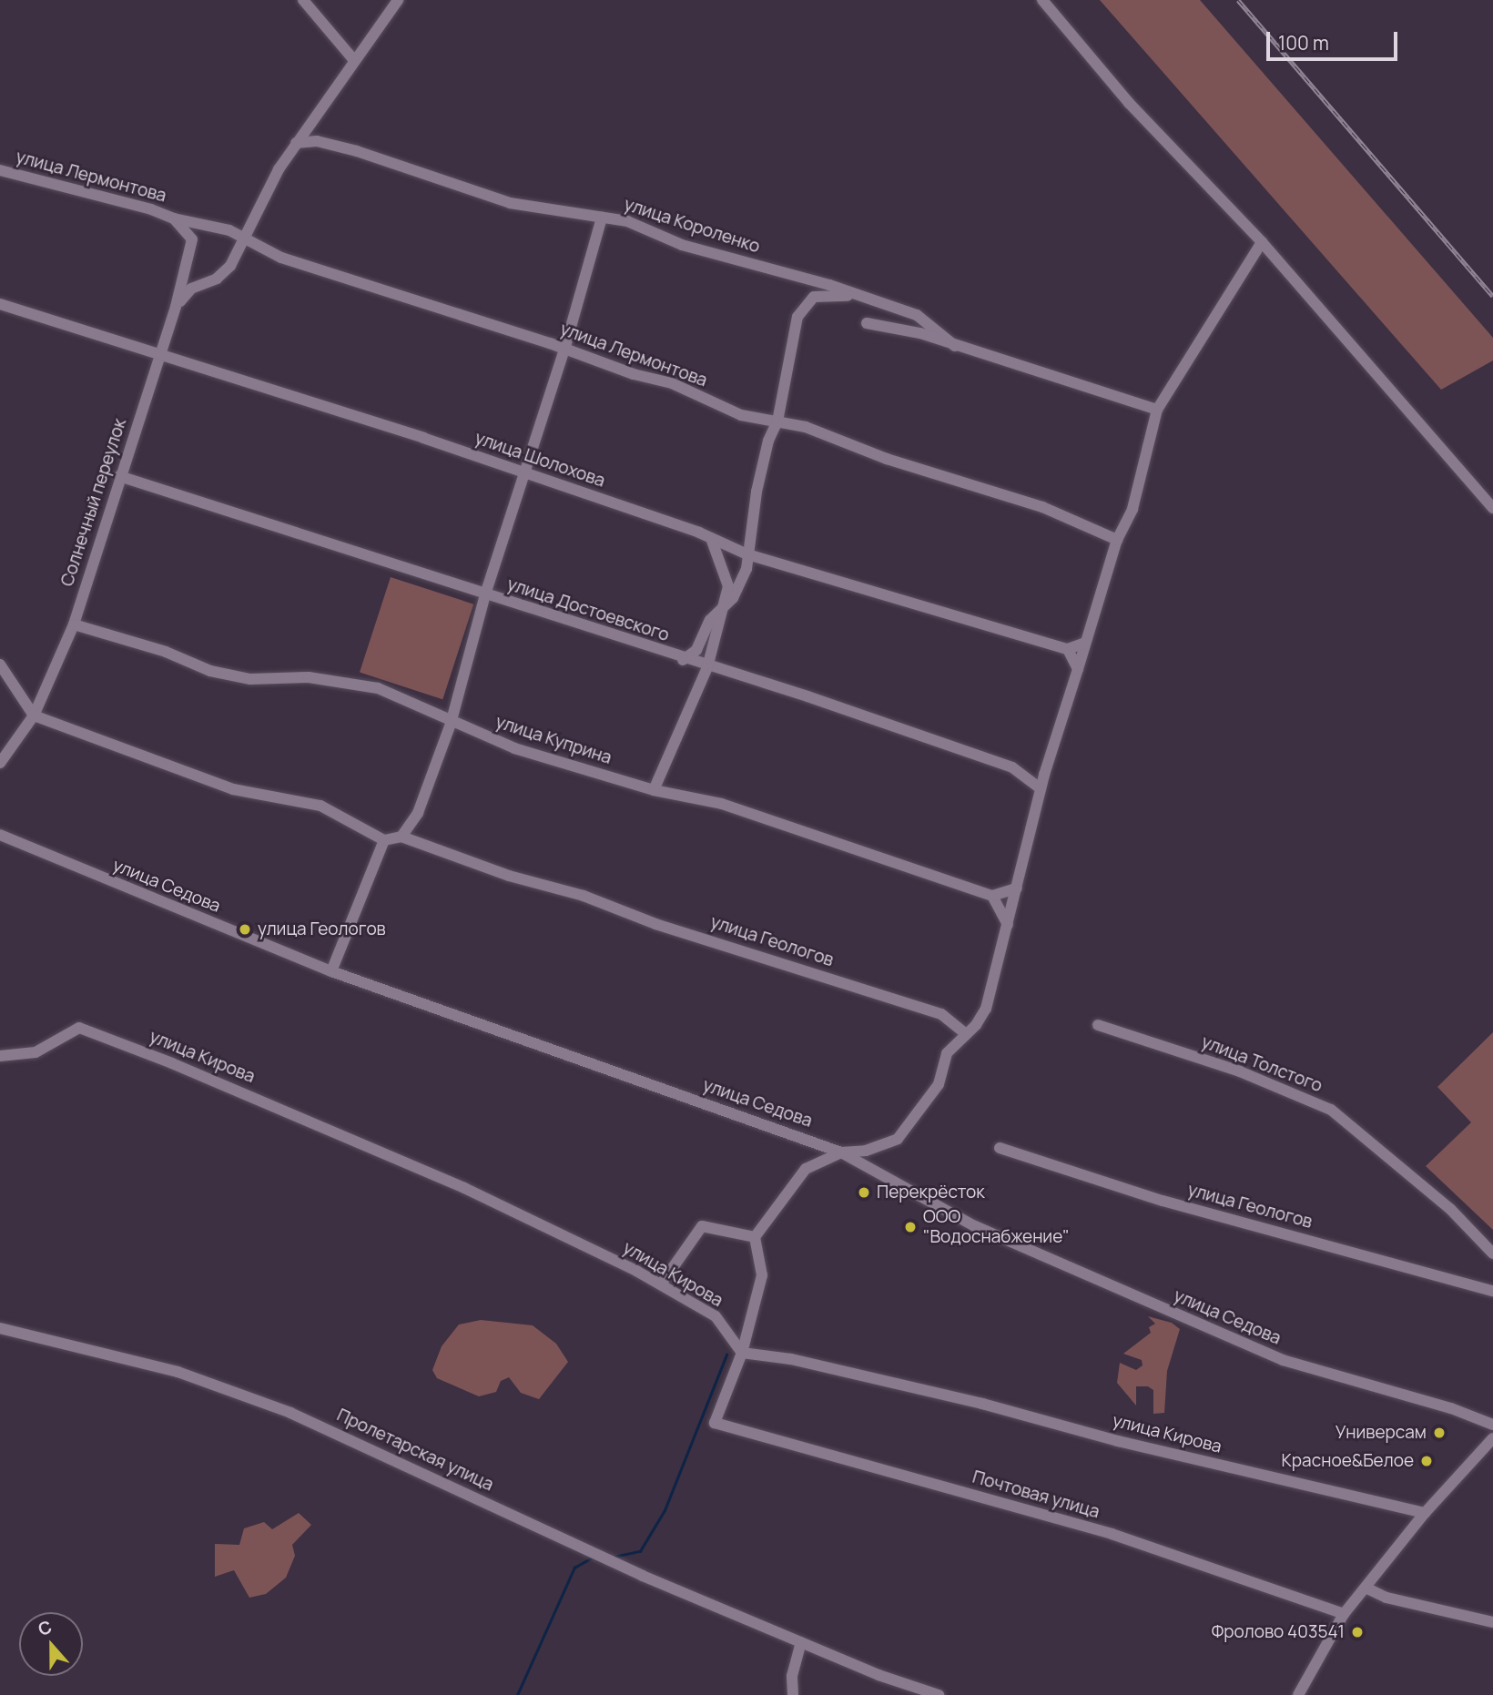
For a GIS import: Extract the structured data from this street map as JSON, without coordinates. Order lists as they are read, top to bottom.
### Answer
{
  "streets": {
    "street": [
      "улица Лермонтова",
      "улица Короленко",
      "улица Шолохова",
      "Солнечный переулок",
      "улица Достоевского",
      "улица Куприна",
      "улица Седова",
      "улица Геологов",
      "улица Кирова",
      "улица Толстого",
      "Пролетарская улица",
      "Почтовая улица"
    ]
  },
  "crossings": [
    ["улица Лермонтова", "Солнечный переулок"],
    ["улица Шолохова", "Солнечный переулок"],
    ["Солнечный переулок", "улица Достоевского"],
    ["Солнечный переулок", "улица Куприна"],
    ["улица Кирова", "Почтовая улица"]
  ],
  "places": [
    "улица Геологов",
    "Перекрёсток",
    "ООО \"Водоснабжение\"",
    "Универсам",
    "Красное&Белое",
    "Фролово 403541"
  ],
  "scale_bar": "100 m",
  "north": "top"
}
